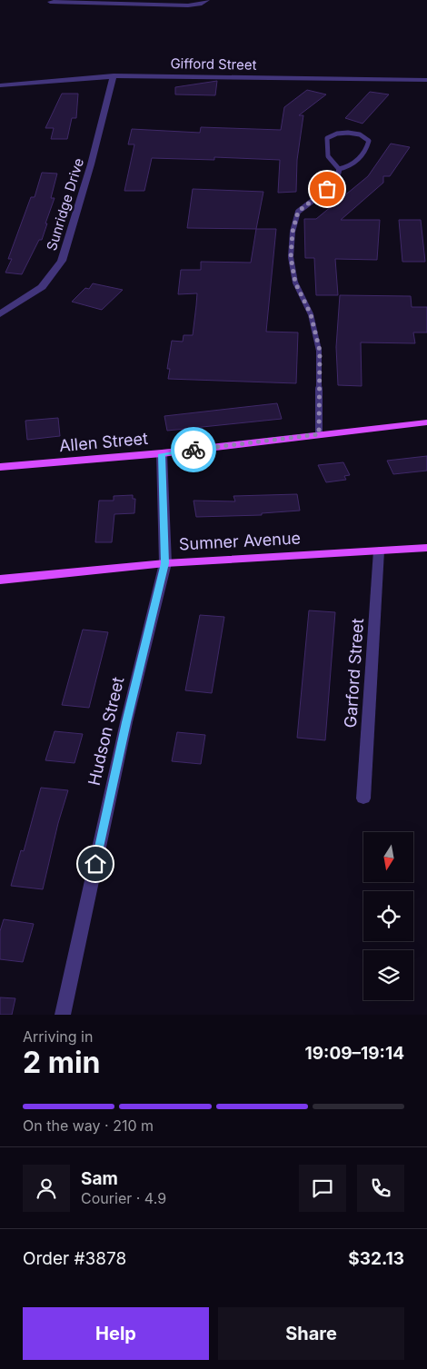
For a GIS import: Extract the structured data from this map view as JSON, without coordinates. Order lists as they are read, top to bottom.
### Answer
{
  "streets": {
    "main road": ["Allen Street", "Sumner Avenue"],
    "street": [
      "Gifford Street",
      "Sunridge Drive",
      "Garford Street",
      "Hudson Street"
    ]
  },
  "crossings": [
    ["Gifford Street", "Sunridge Drive"],
    ["Allen Street", "Hudson Street"],
    ["Sumner Avenue", "Garford Street"],
    ["Sumner Avenue", "Hudson Street"]
  ],
  "north": "bottom",
  "page": {
    "heading": ["2 min", "Arriving in", "19:09–19:14"],
    "panel": [
      "Sam",
      "Courier · 4.9",
      "Order #3878",
      "$32.13"
    ],
    "bar": "On the way · 210 m",
    "buttons": ["Help", "Share"]
  }
}
